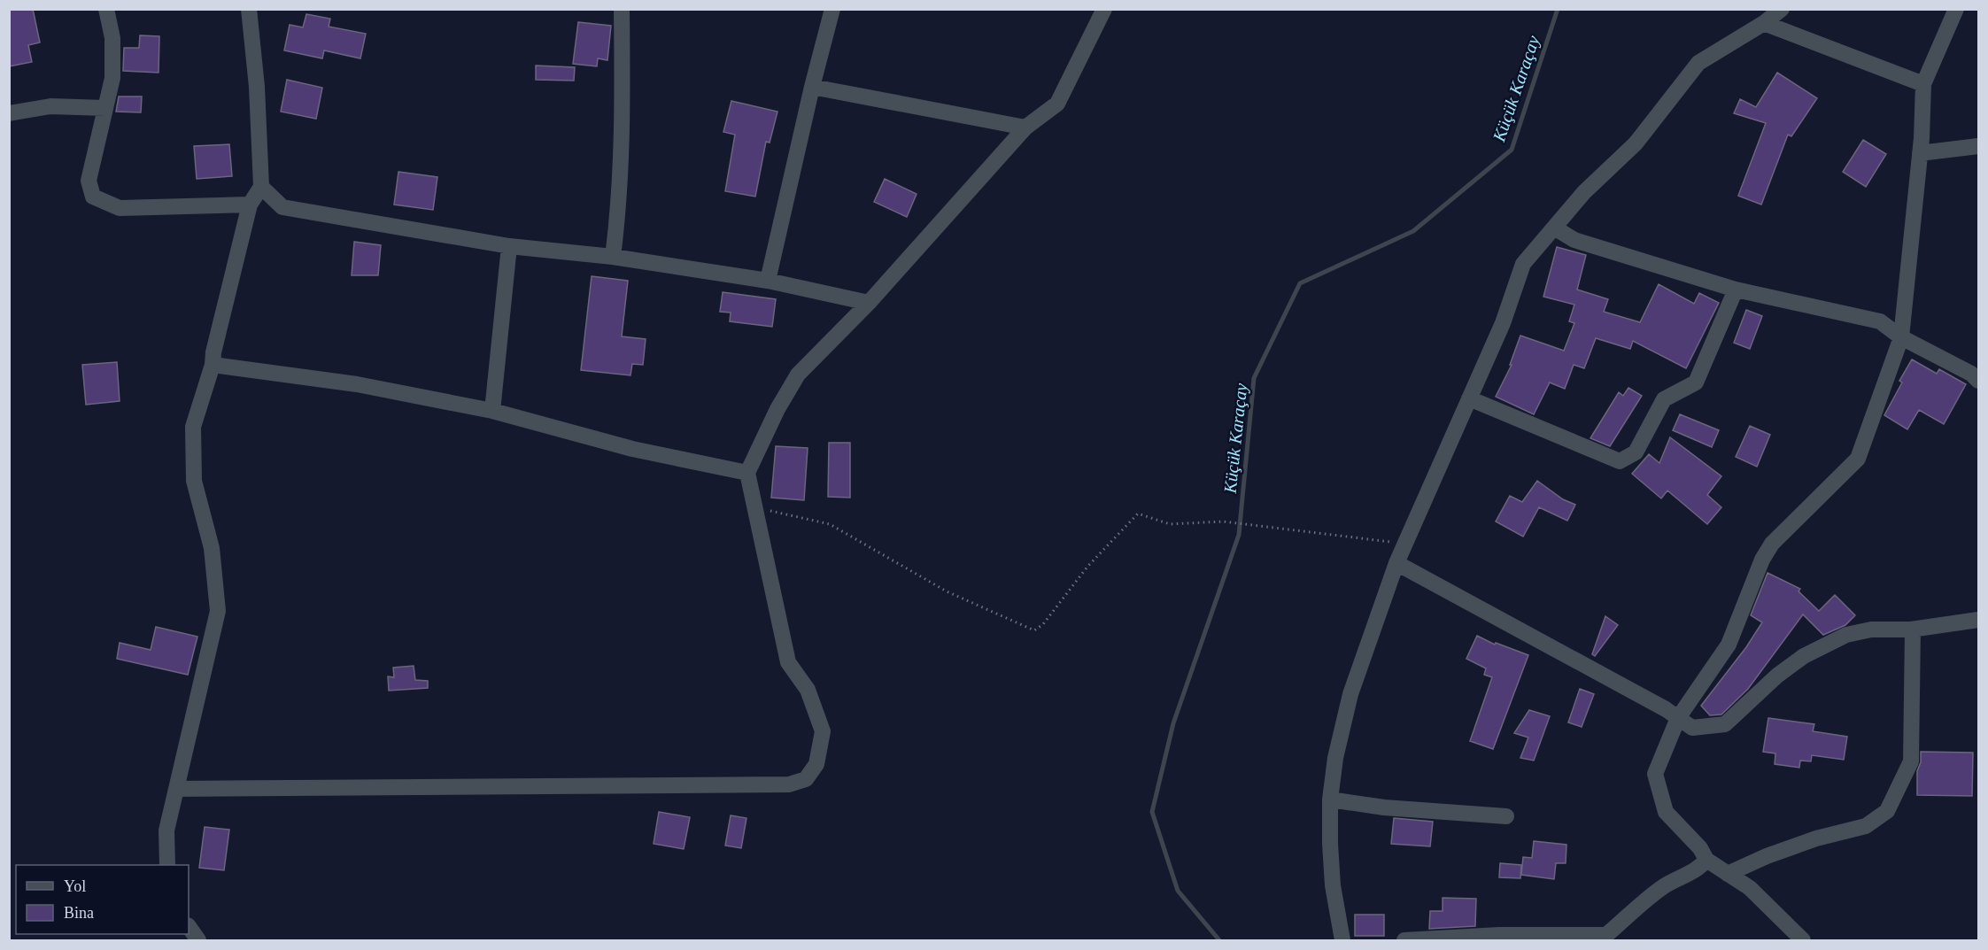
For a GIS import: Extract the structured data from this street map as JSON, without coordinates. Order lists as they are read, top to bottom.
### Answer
{
  "water": ["Küçük Karaçay"],
  "legend": ["Yol", "Bina"]
}
